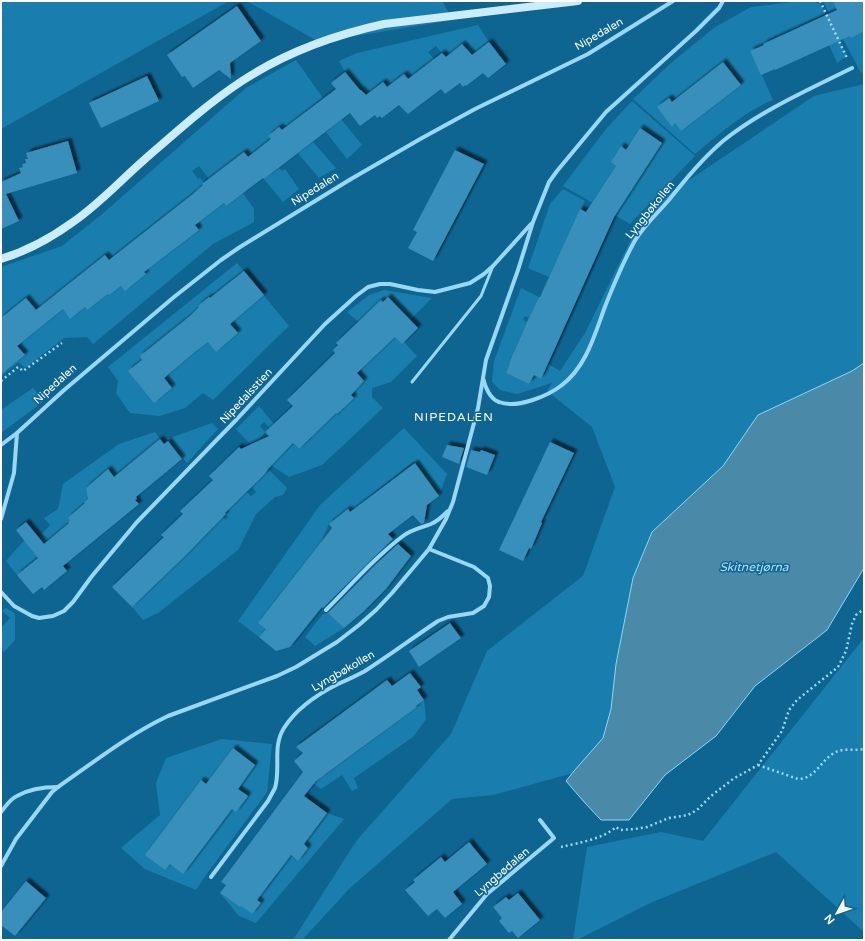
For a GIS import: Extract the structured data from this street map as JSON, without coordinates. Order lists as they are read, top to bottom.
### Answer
{
  "streets": {
    "street": [
      "Nipedalen",
      "Lyngbøkollen",
      "Nipedalsstien",
      "Lyngbødalen"
    ]
  },
  "districts": ["NIPEDALEN"],
  "water": ["Skitnetjørna"],
  "north": "bottom left"
}
